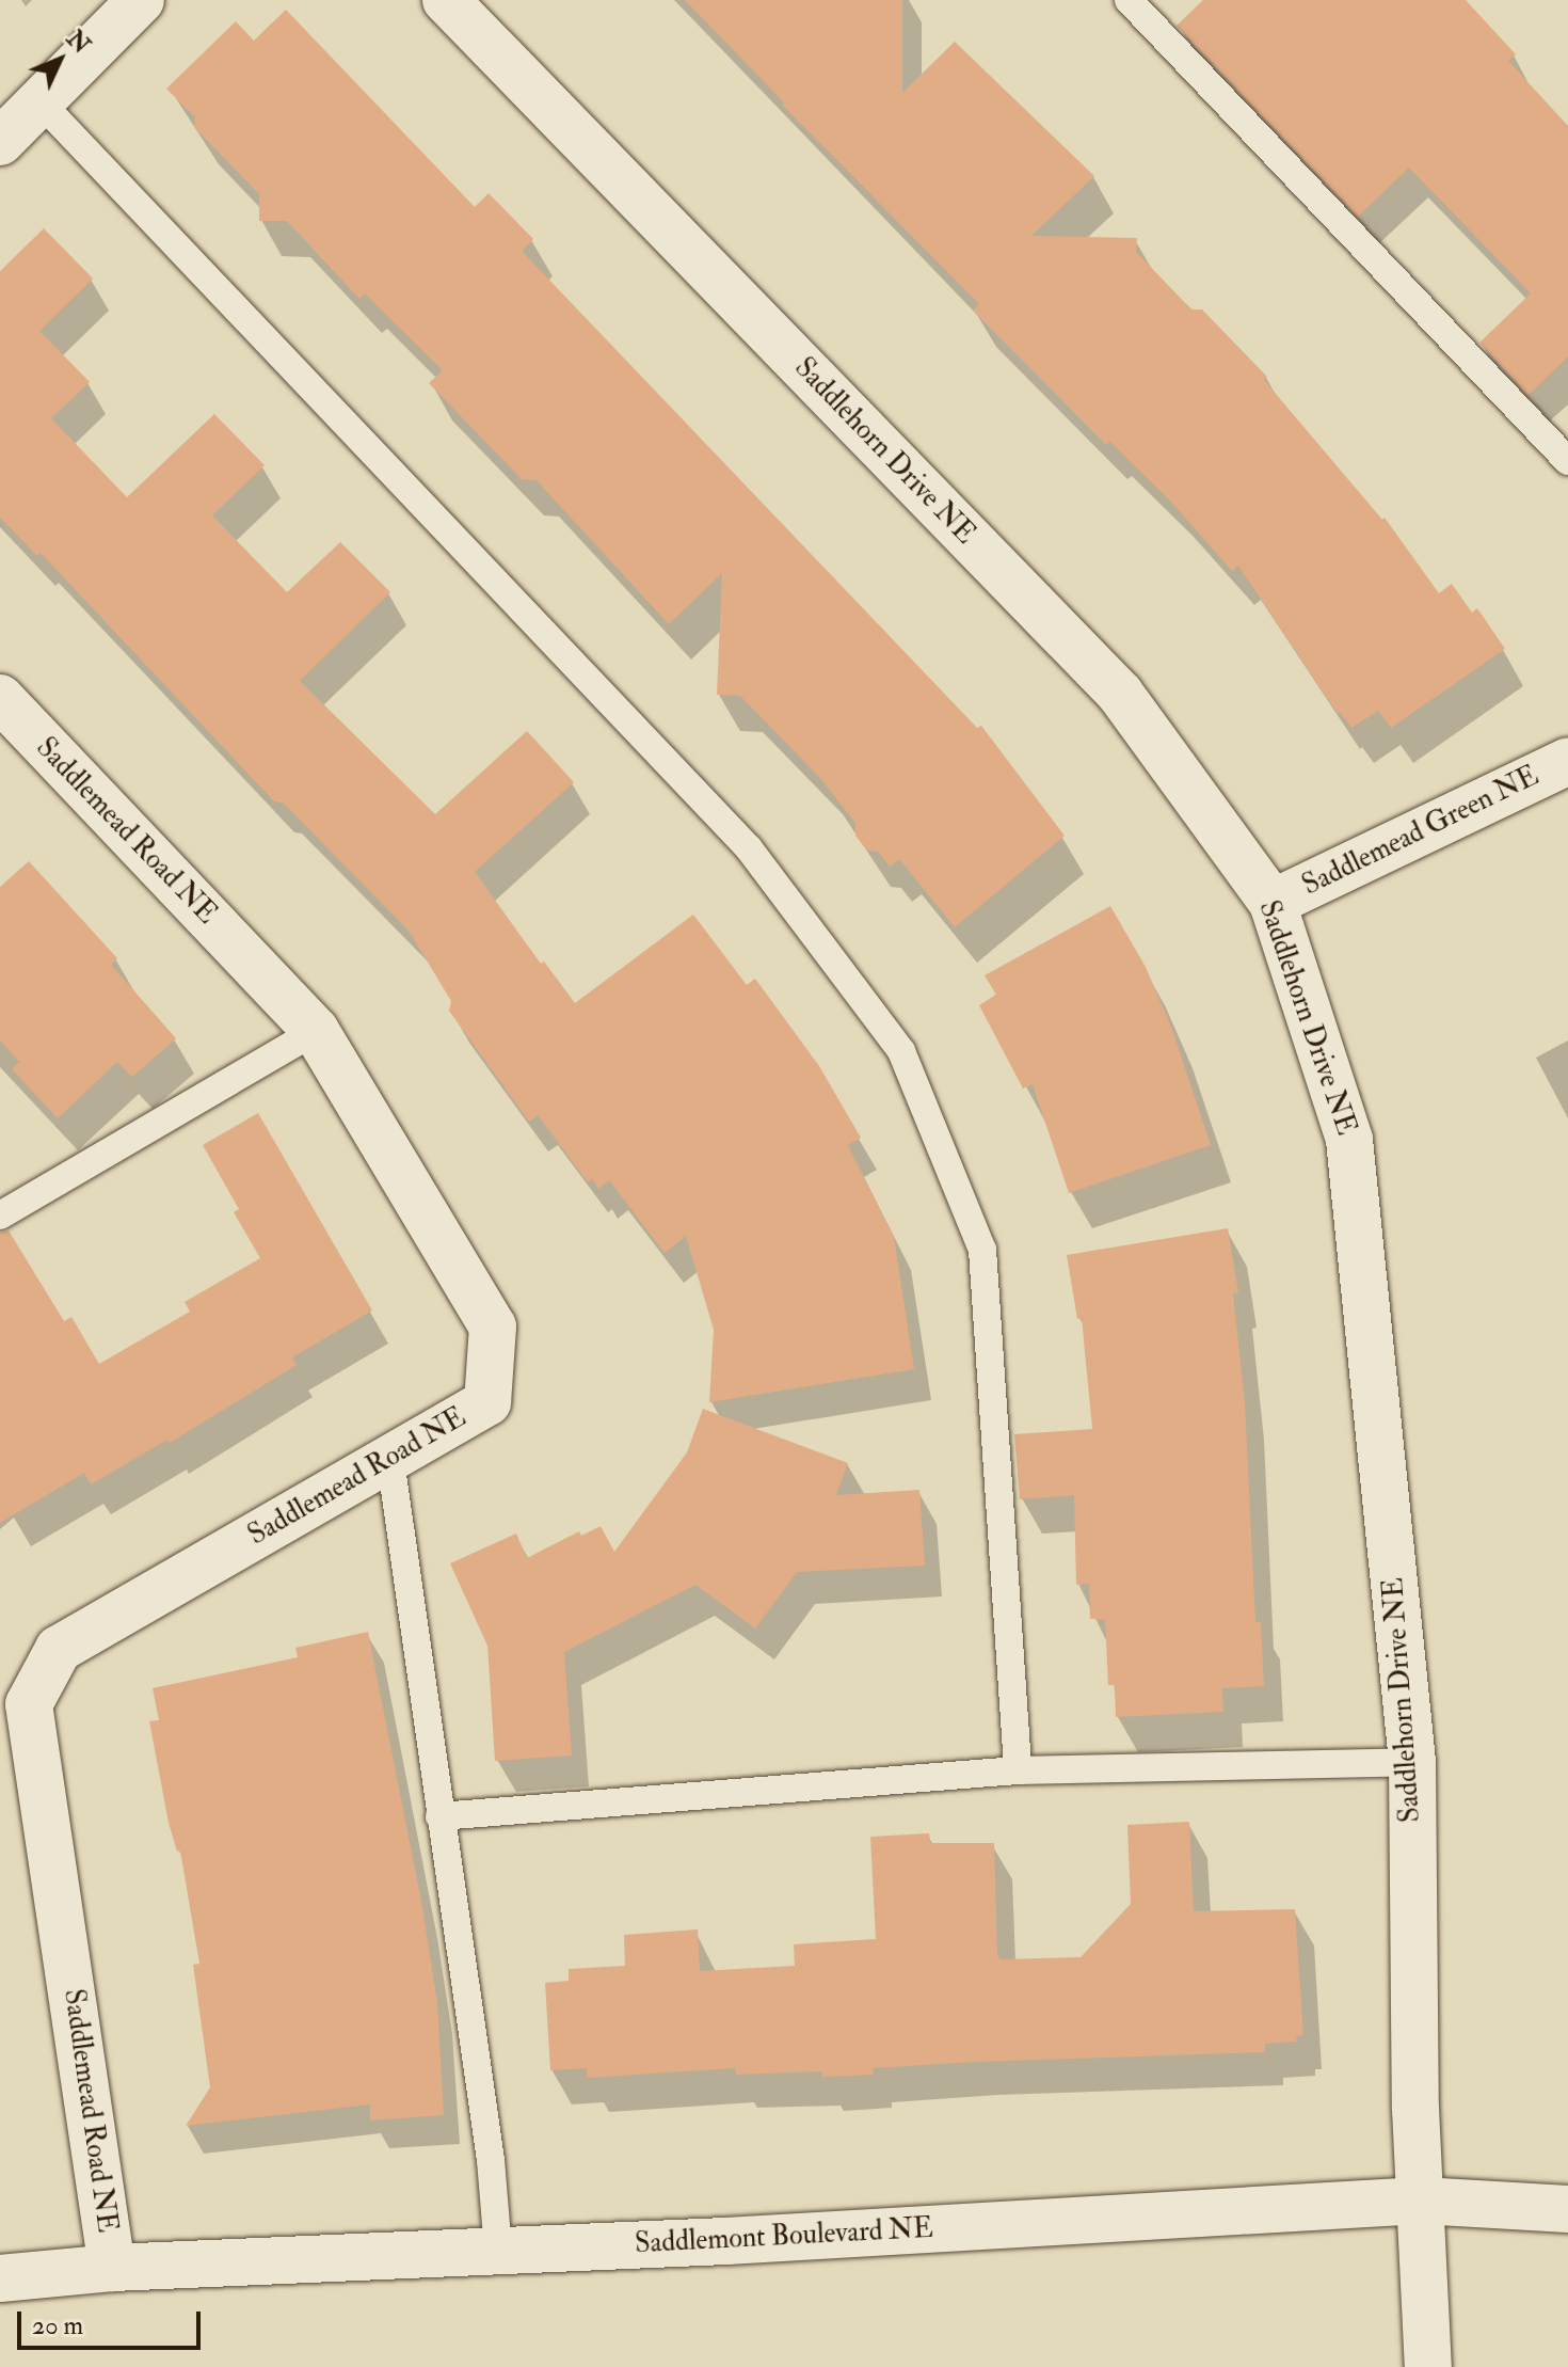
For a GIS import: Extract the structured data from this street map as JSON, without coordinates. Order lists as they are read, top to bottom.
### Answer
{
  "streets": {
    "street": [
      "Saddlehorn Drive NE",
      "Saddlemead Road NE",
      "Saddlemead Green NE",
      "Saddlemont Boulevard NE"
    ]
  },
  "crossings": [
    ["Saddlehorn Drive NE", "Saddlemead Green NE"],
    ["Saddlehorn Drive NE", "Saddlemont Boulevard NE"],
    ["Saddlemead Road NE", "Saddlemont Boulevard NE"]
  ],
  "scale_bar": "20 m",
  "north": "top right"
}
